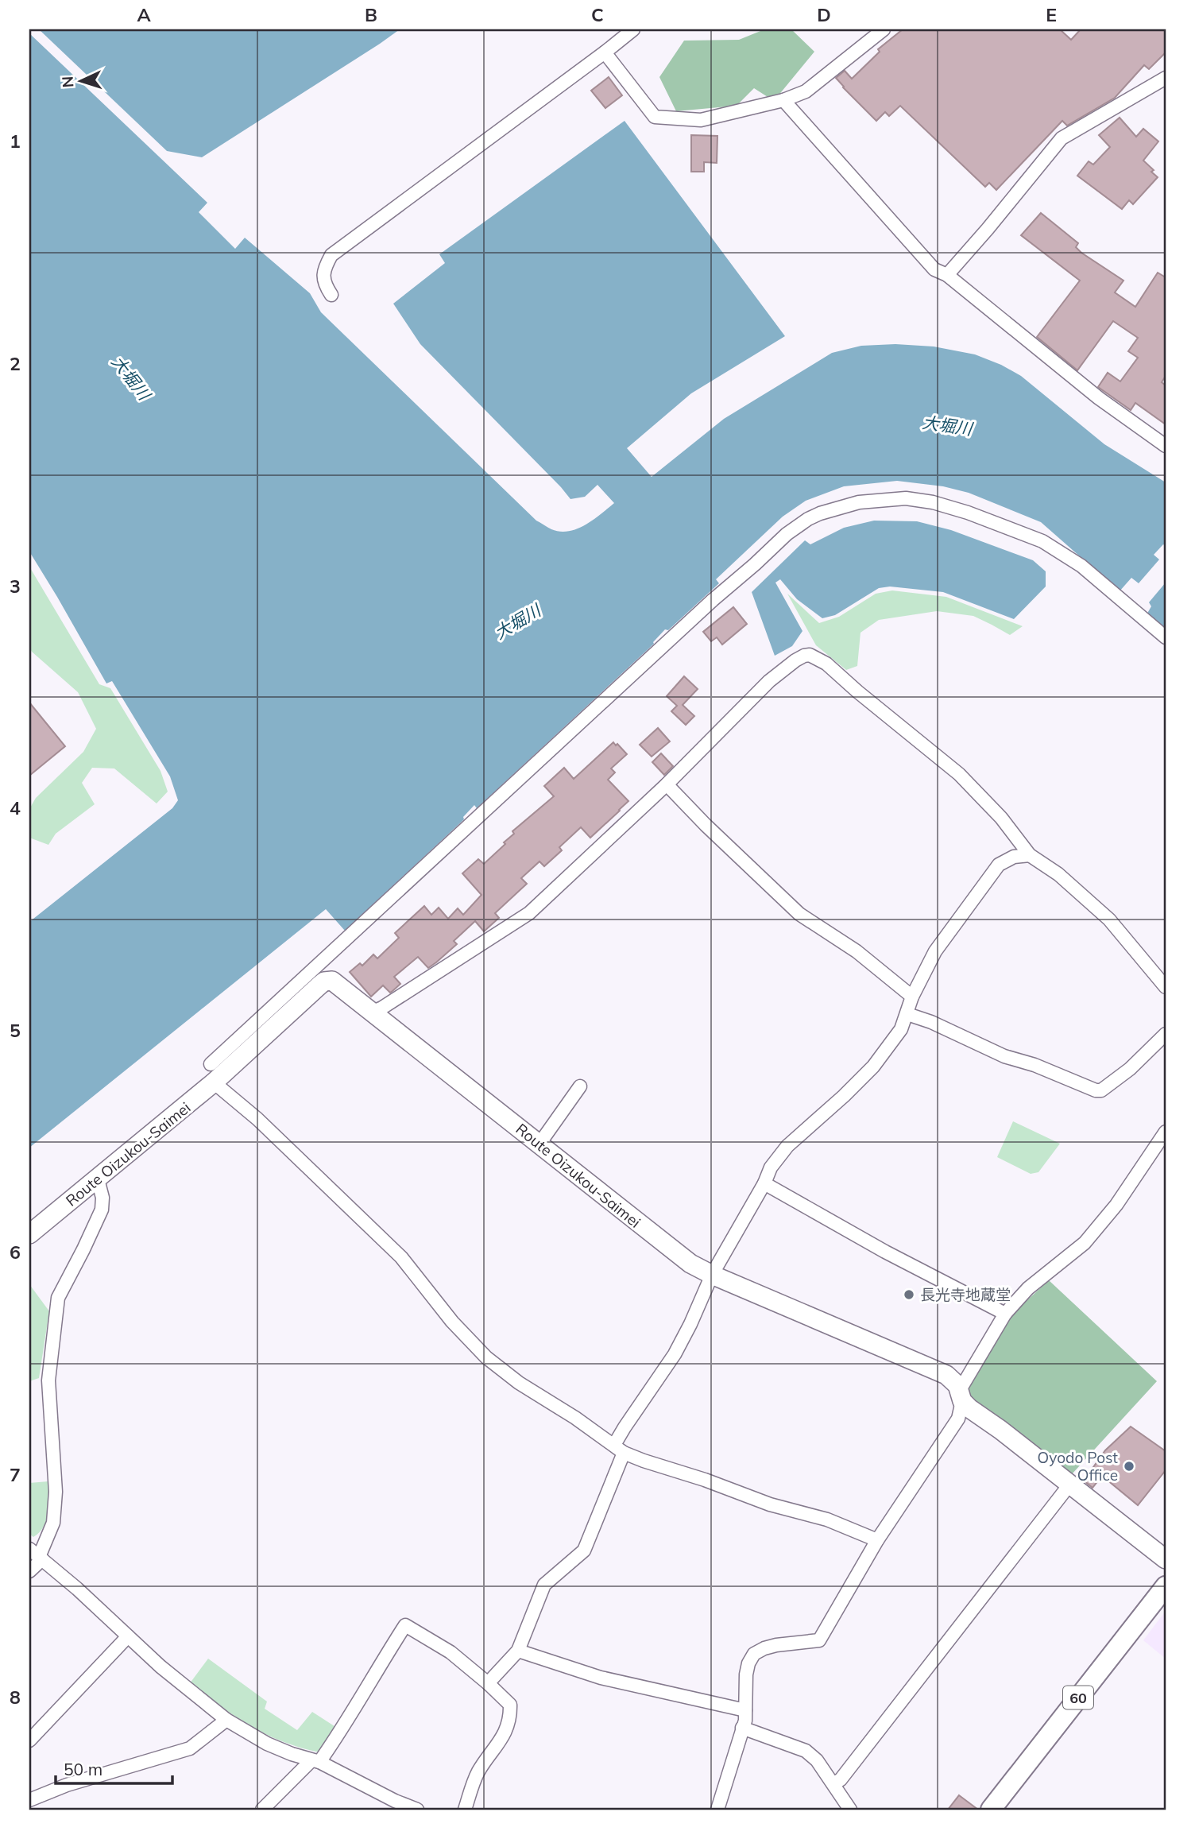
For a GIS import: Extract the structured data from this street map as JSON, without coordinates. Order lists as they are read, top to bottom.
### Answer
{
  "streets": {
    "main road": ["Route Oizukou-Saimei", "60"]
  },
  "water": ["大堀川"],
  "places": ["長光寺地蔵堂", "Oyodo Post Office"],
  "scale_bar": "50 m",
  "north": "left",
  "grid": {
    "columns": [
      "A",
      "B",
      "C",
      "D",
      "E"
    ],
    "rows": [
      "1",
      "2",
      "3",
      "4",
      "5",
      "6",
      "7",
      "8"
    ]
  }
}
